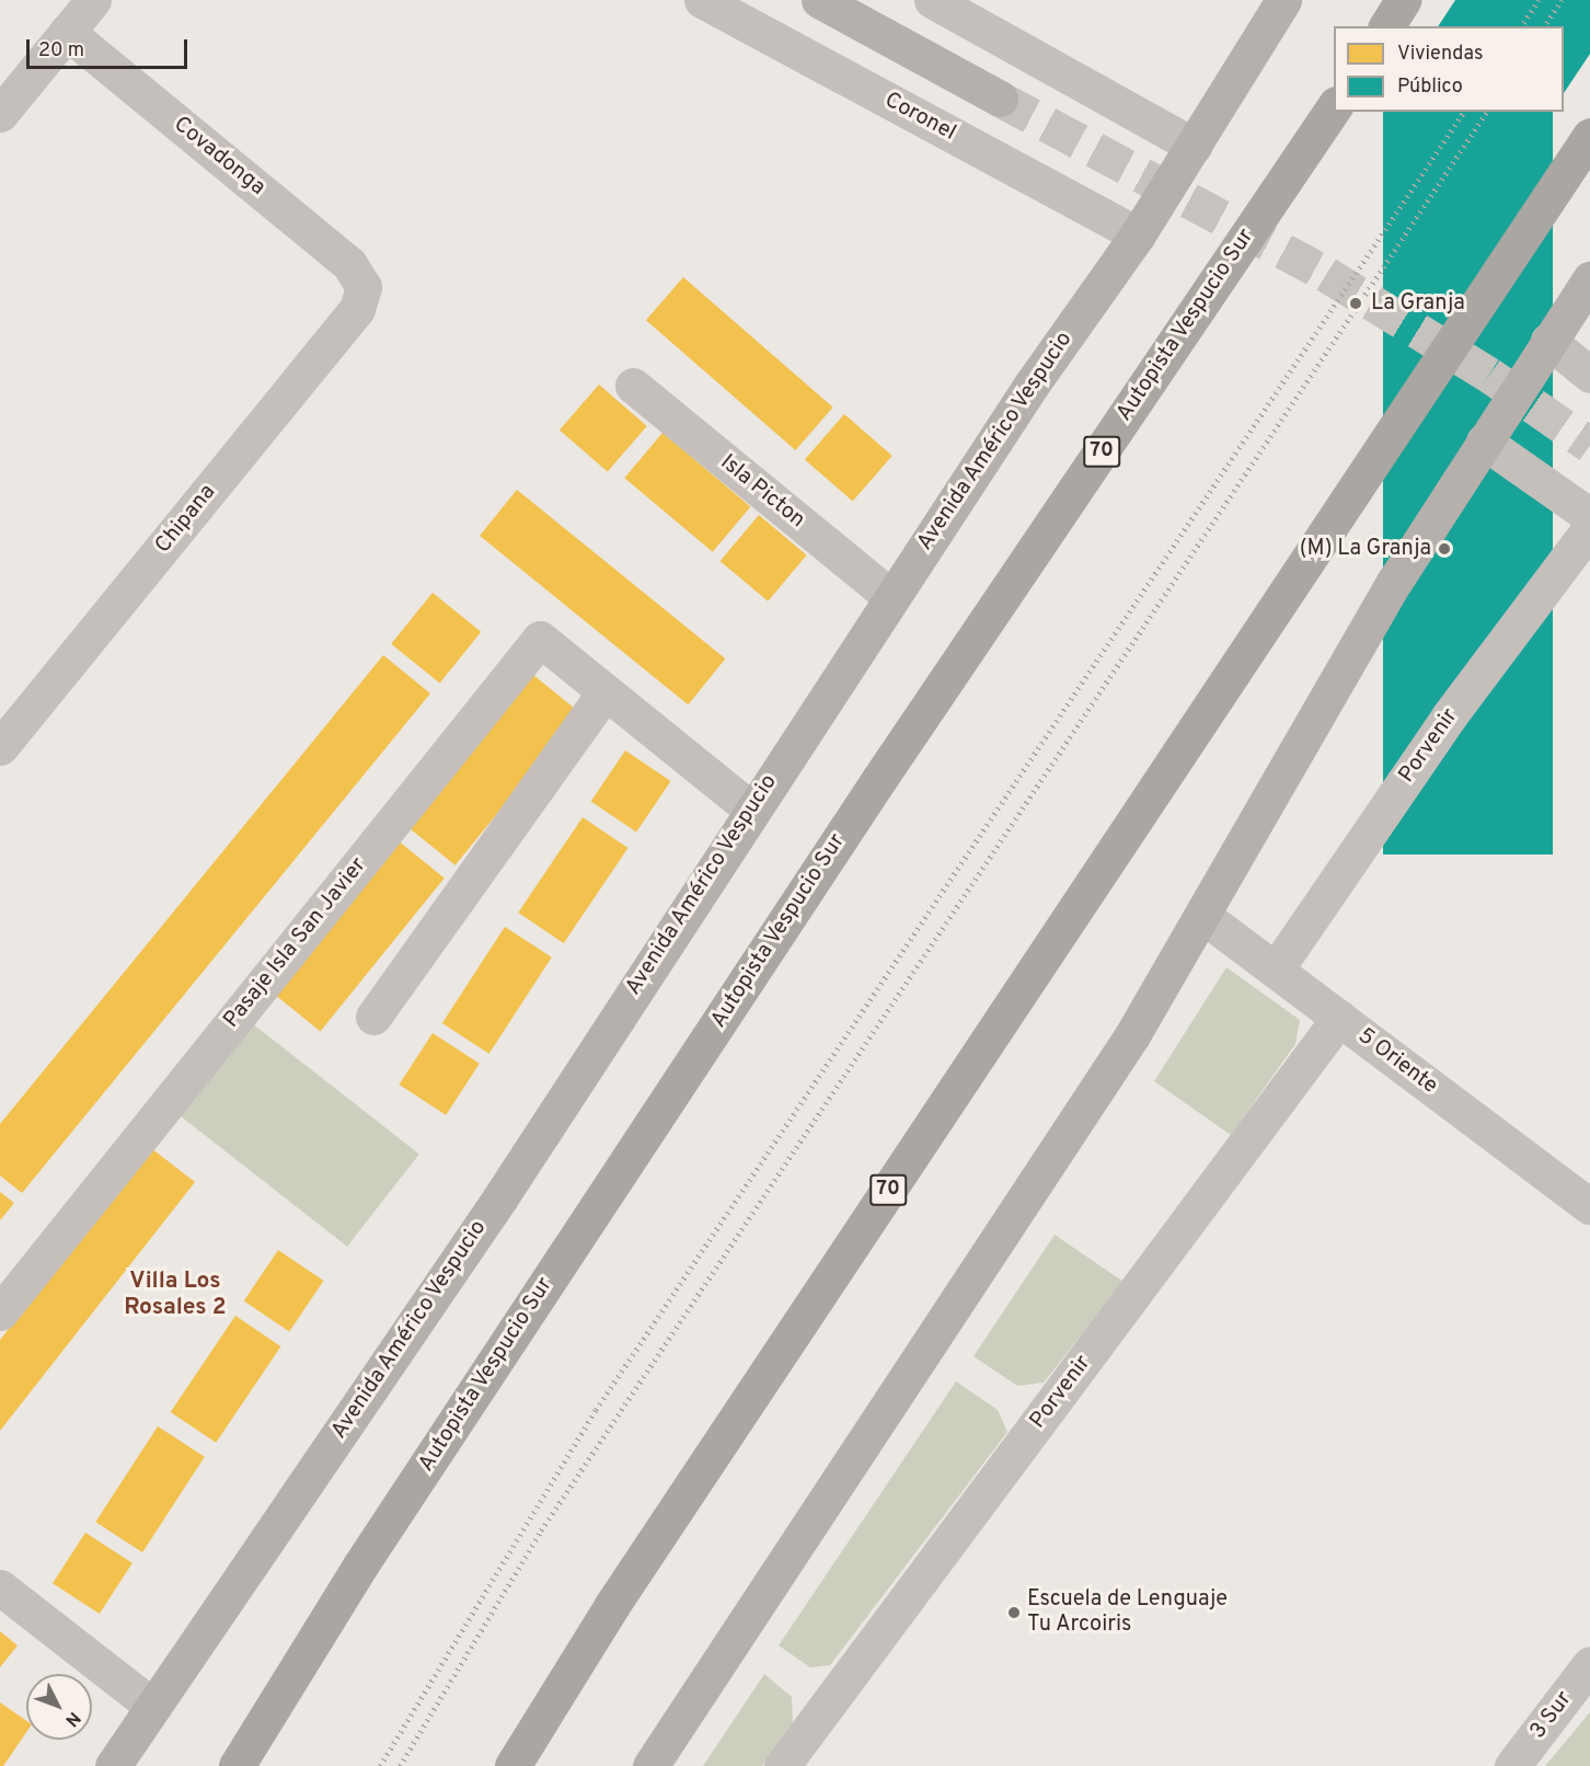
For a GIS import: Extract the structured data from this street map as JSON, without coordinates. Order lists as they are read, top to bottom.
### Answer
{
  "streets": {
    "highway": ["Autopista Vespucio Sur", "70"],
    "main road": ["Avenida Américo Vespucio"],
    "street": [
      "Coronel",
      "Covadonga",
      "Isla Picton",
      "Chipana",
      "Porvenir",
      "Pasaje Isla San Javier",
      "5 Oriente",
      "3 Sur"
    ]
  },
  "crossings": [
    ["Coronel", "Avenida Américo Vespucio"],
    ["Covadonga", "Chipana"],
    ["Avenida Américo Vespucio", "Isla Picton"],
    ["Avenida Américo Vespucio", "Pasaje Isla San Javier"],
    ["Porvenir", "5 Oriente"]
  ],
  "districts": ["Villa Los Rosales 2"],
  "places": ["La Granja", "(M) La Granja", "Escuela de Lenguaje Tu Arcoiris"],
  "legend": ["Viviendas", "Público"],
  "scale_bar": "20 m",
  "north": "bottom right"
}
